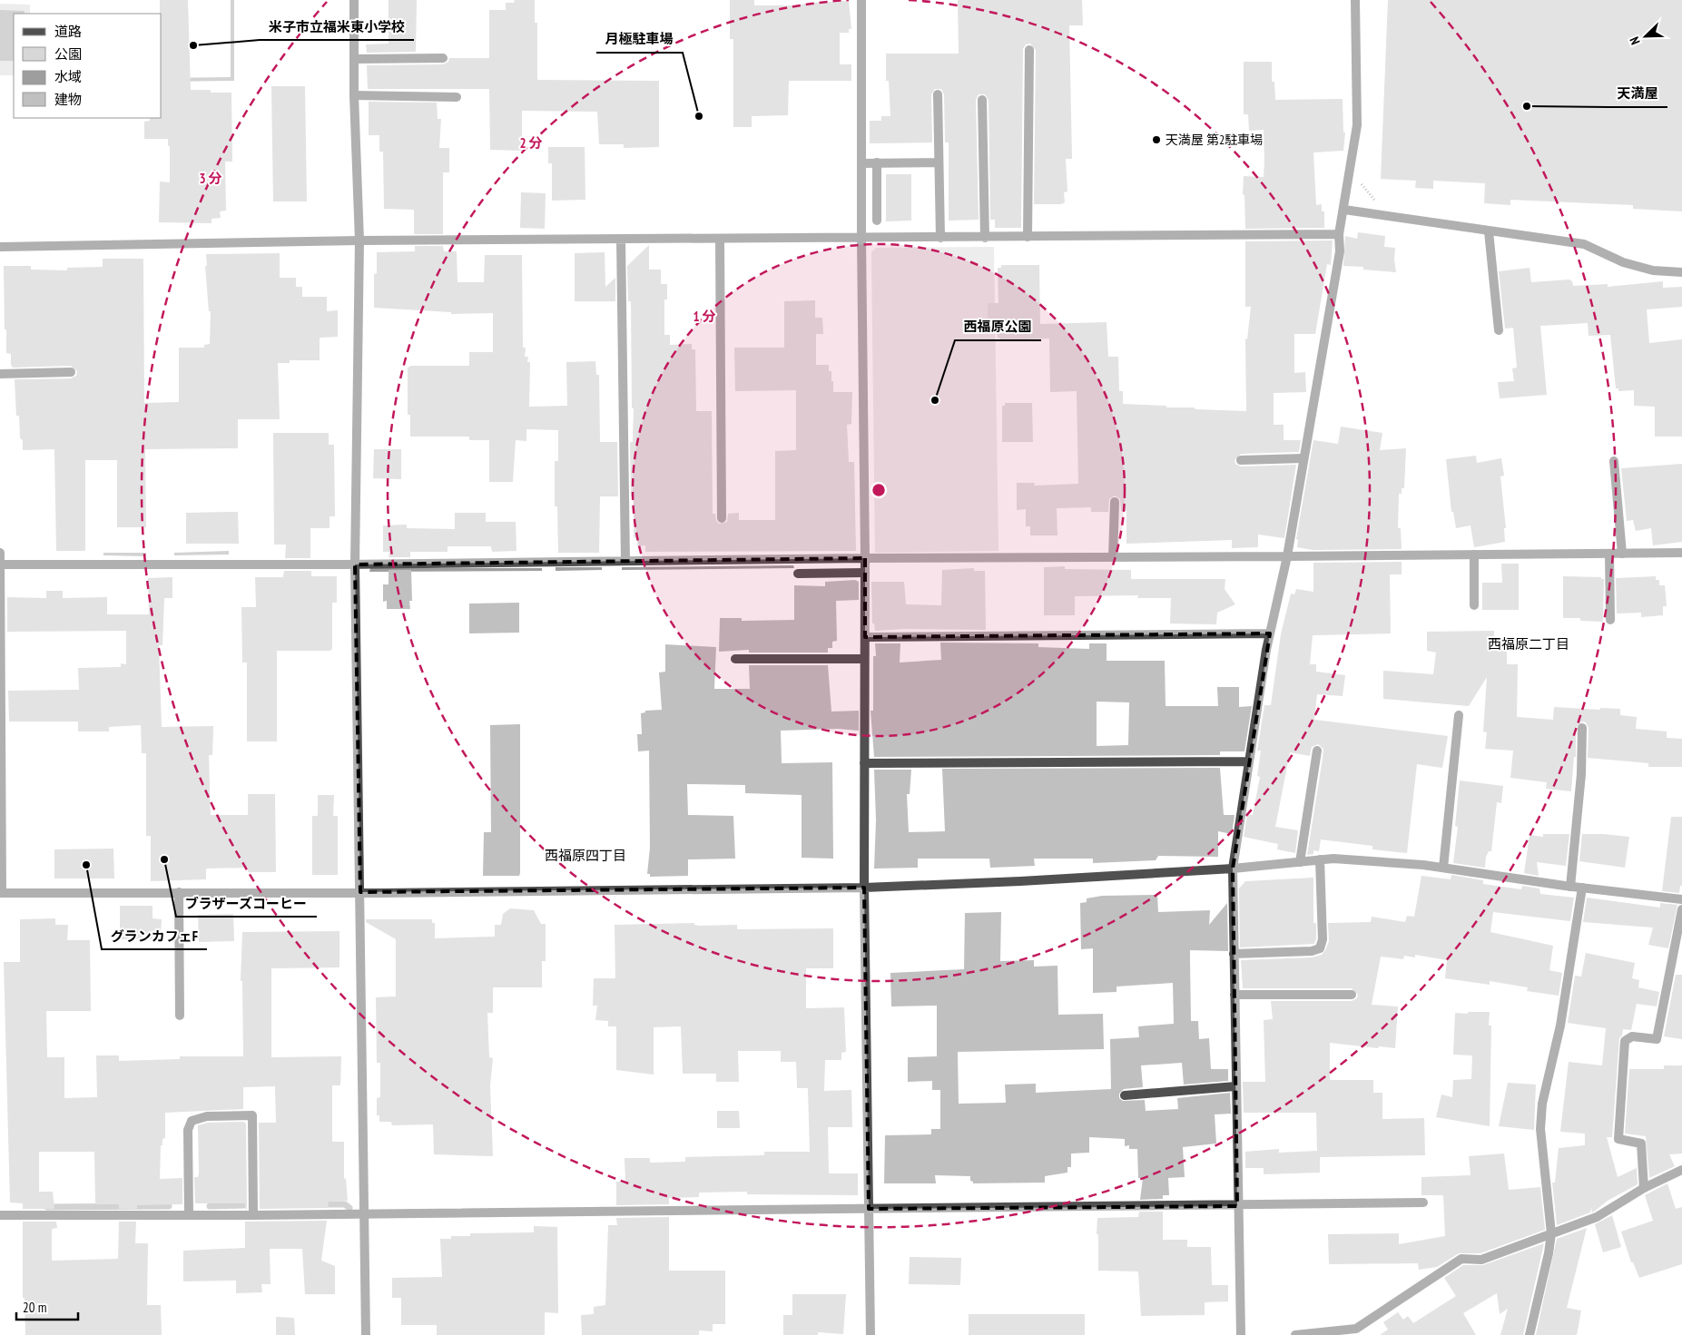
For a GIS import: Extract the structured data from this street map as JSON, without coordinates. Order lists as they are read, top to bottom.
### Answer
{
  "districts": ["西福原二丁目", "西福原四丁目"],
  "places": [
    "米子市立福米東小学校",
    "天満屋",
    "月極駐車場",
    "天満屋 第2駐車場",
    "西福原公園",
    "ブラザーズコーヒー",
    "グランカフェF"
  ],
  "legend": [
    "道路",
    "公園",
    "水域",
    "建物"
  ],
  "scale_bar": "20 m",
  "north": "bottom left",
  "rings": ["2 分", "3 分", "1 分"]
}
